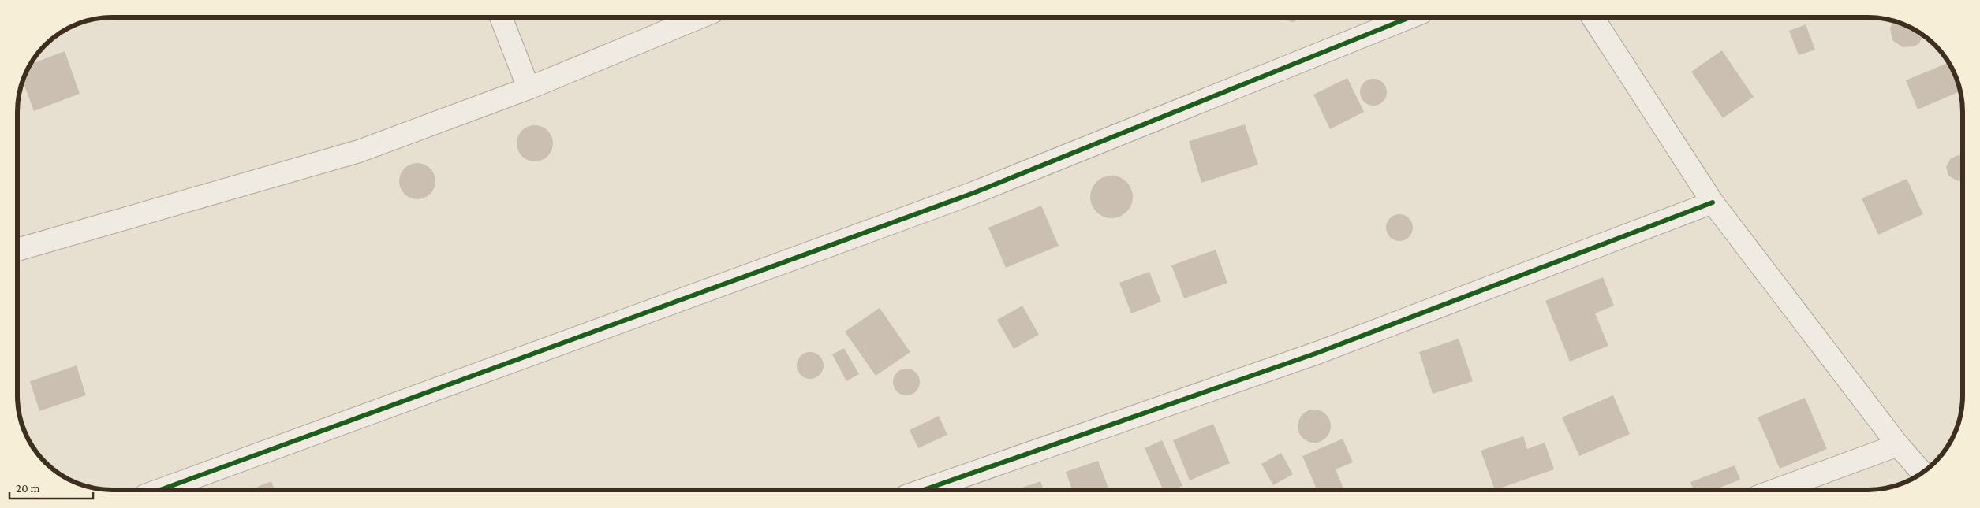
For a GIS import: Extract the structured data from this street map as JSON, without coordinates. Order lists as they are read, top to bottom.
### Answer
{
  "scale_bar": "20 m"
}
